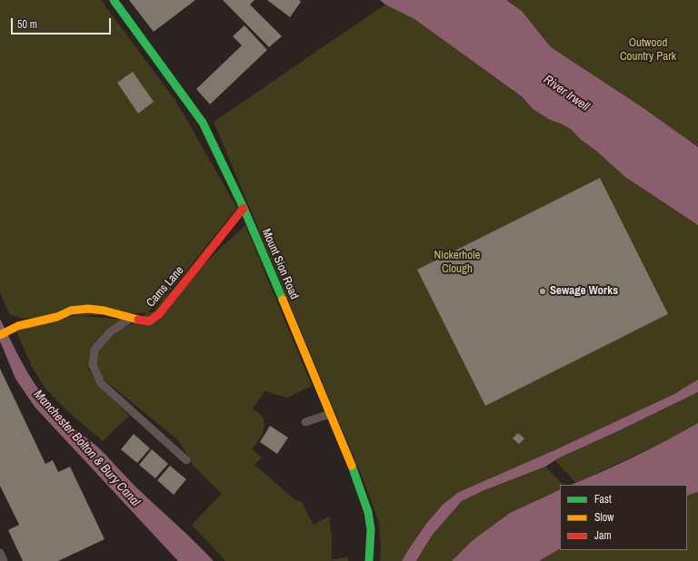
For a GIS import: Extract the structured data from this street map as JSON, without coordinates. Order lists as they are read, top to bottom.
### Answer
{
  "streets": {
    "street": ["Mount Sion Road", "Cams Lane"]
  },
  "crossings": [
    ["Mount Sion Road", "Cams Lane"]
  ],
  "water": ["River Irwell", "Manchester Bolton & Bury Canal"],
  "parks": ["Outwood Country Park", "Nickerhole Clough"],
  "places": ["Sewage Works"],
  "legend": ["Fast", "Slow", "Jam"],
  "scale_bar": "50 m"
}
